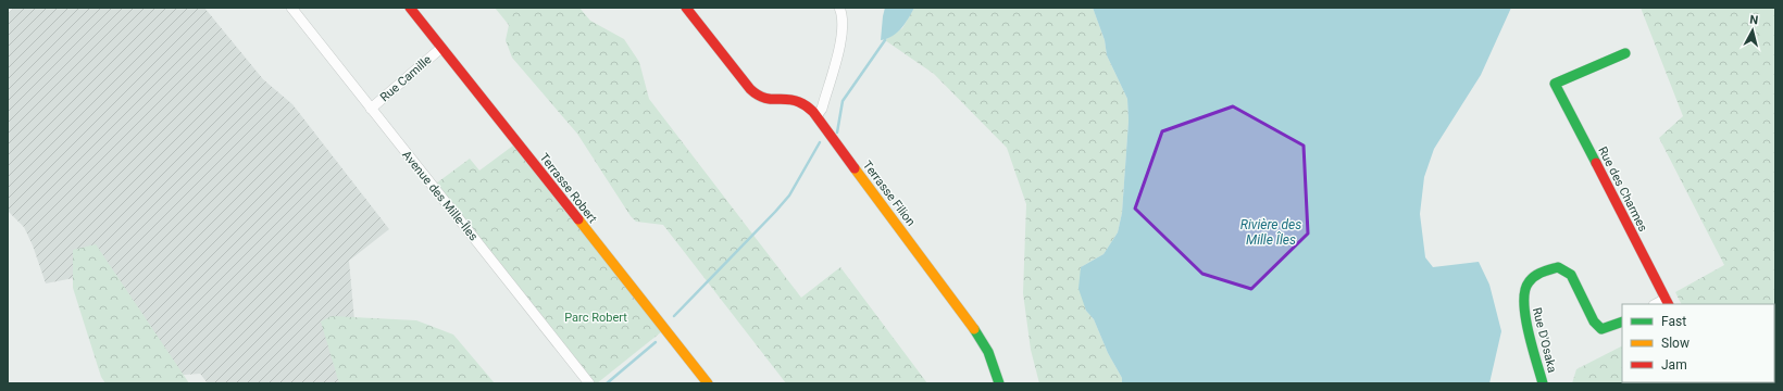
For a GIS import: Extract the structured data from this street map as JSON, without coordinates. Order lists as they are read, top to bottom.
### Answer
{
  "streets": {
    "street": [
      "Rue Camille",
      "Terrasse Robert",
      "Rue des Charmes",
      "Terrasse Filion",
      "Avenue des Mille-Îles",
      "Rue D'Osaka"
    ]
  },
  "crossings": [
    ["Rue Camille", "Terrasse Robert"],
    ["Rue Camille", "Avenue des Mille-Îles"]
  ],
  "water": ["Rivière des Mille Îles"],
  "parks": ["Parc Robert"],
  "legend": ["Fast", "Slow", "Jam"],
  "north": "top"
}
